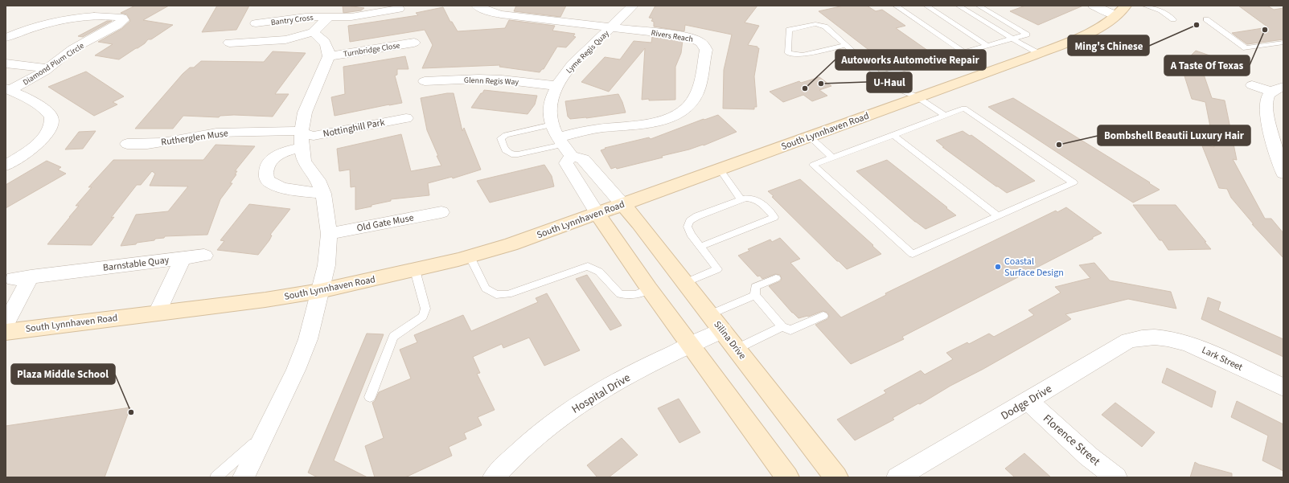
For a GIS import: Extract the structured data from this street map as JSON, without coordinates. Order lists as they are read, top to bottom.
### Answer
{
  "streets": {
    "street": [
      "Bantry Cross",
      "Rivers Reach",
      "Turnbridge Close",
      "Lyme Regis Quay",
      "Diamond Plum Circle",
      "Glenn Regis Way",
      "Nottinghill Park",
      "South Lynnhaven Road",
      "Rutherglen Muse",
      "Old Gate Muse",
      "Barnstable Quay",
      "Silina Drive",
      "Lark Street",
      "Hospital Drive",
      "Dodge Drive",
      "Florence Street"
    ]
  },
  "crossings": [
    ["Rivers Reach", "Lyme Regis Quay"],
    ["Lyme Regis Quay", "Glenn Regis Way"],
    ["Lyme Regis Quay", "South Lynnhaven Road"],
    ["Nottinghill Park", "Rutherglen Muse"],
    ["South Lynnhaven Road", "Barnstable Quay"],
    ["South Lynnhaven Road", "Silina Drive"],
    ["Silina Drive", "Hospital Drive"],
    ["Lark Street", "Dodge Drive"],
    ["Dodge Drive", "Florence Street"]
  ],
  "places": [
    "Ming's Chinese",
    "A Taste Of Texas",
    "U-Haul",
    "Autoworks Automotive Repair",
    "Bombshell Beautii Luxury Hair",
    "Coastal Surface Design",
    "Plaza Middle School"
  ]
}
